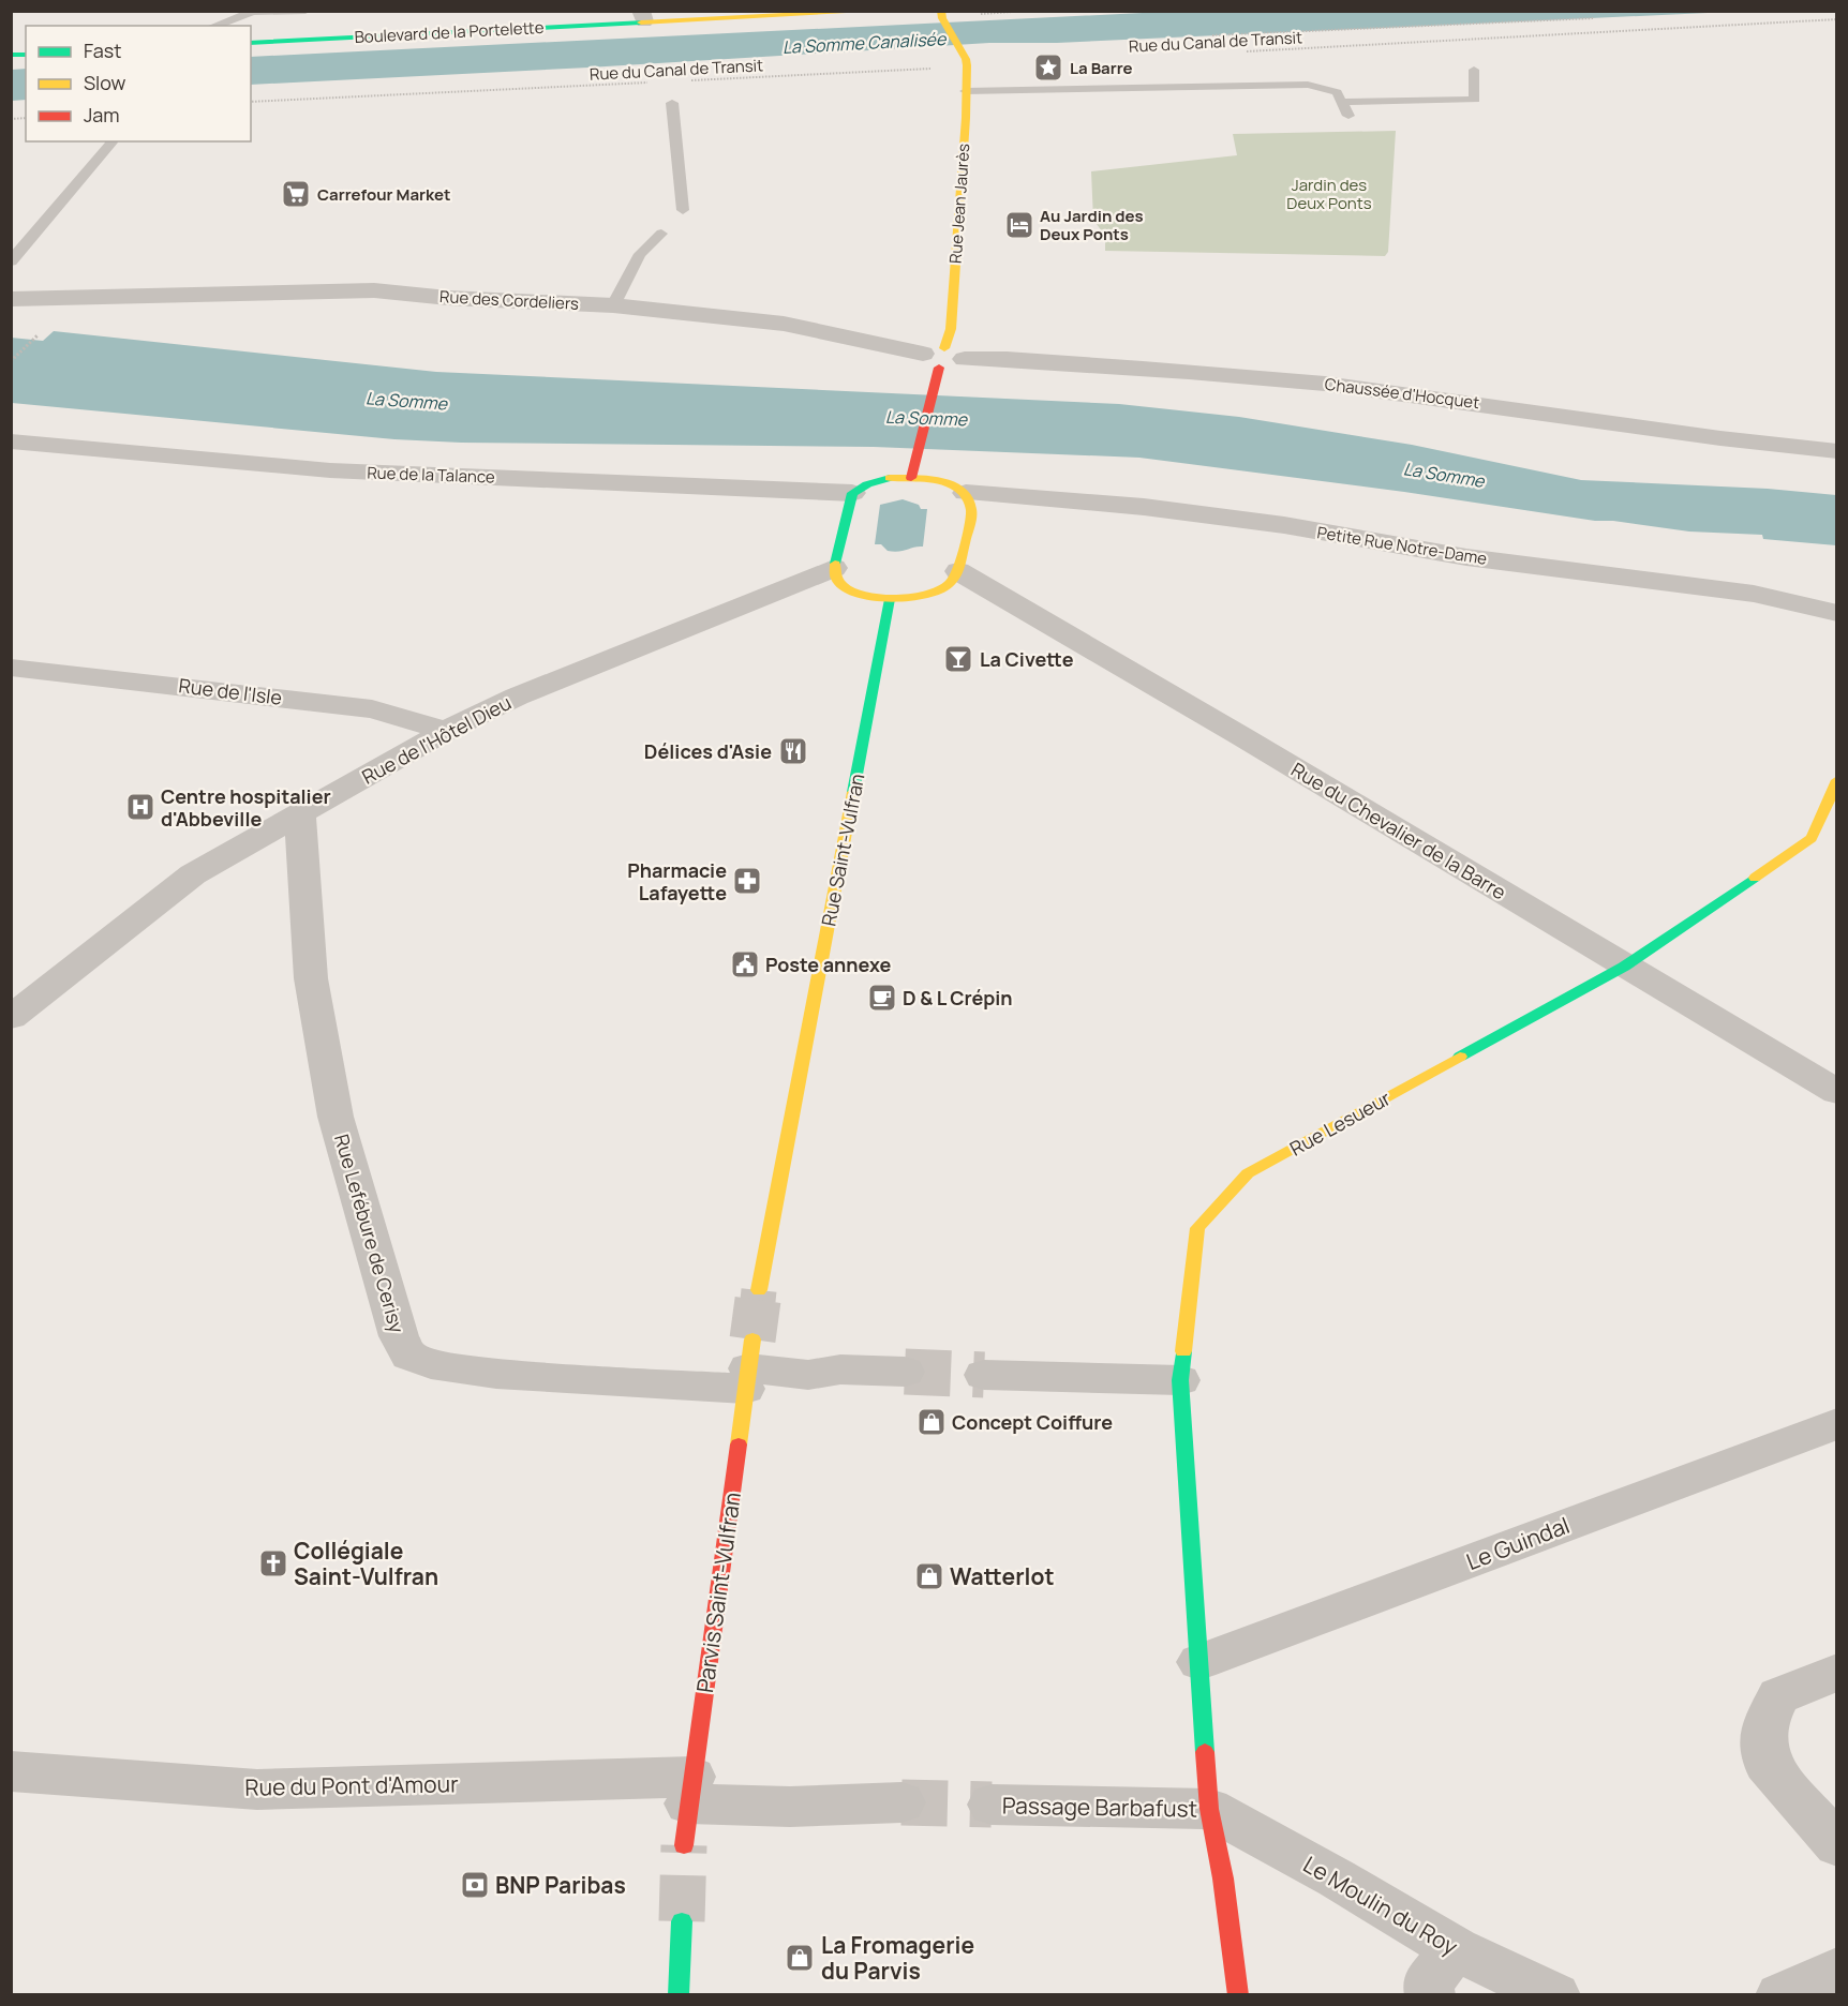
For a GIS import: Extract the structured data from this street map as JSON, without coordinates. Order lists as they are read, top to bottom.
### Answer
{
  "streets": {
    "street": [
      "Boulevard de la Portelette",
      "Rue Jean Jaurès",
      "Rue des Cordeliers",
      "Chaussée d'Hocquet",
      "Rue de la Talance",
      "Petite Rue Notre-Dame",
      "Rue de l'Isle",
      "Rue de l'Hôtel Dieu",
      "Rue du Chevalier de la Barre",
      "Rue Saint-Vulfran",
      "Rue Lesueur",
      "Rue Lefébure de Cerisy",
      "Le Guindal",
      "Parvis Saint-Vulfran",
      "Rue du Pont d'Amour",
      "Passage Barbafust",
      "Le Moulin du Roy"
    ],
    "path": ["Rue du Canal de Transit"]
  },
  "crossings": [
    ["Rue du Canal de Transit", "Rue Jean Jaurès"],
    ["Rue Jean Jaurès", "Rue des Cordeliers"],
    ["Rue Jean Jaurès", "Chaussée d'Hocquet"],
    ["Rue Jean Jaurès", "Rue de la Talance"],
    ["Rue Jean Jaurès", "Petite Rue Notre-Dame"],
    ["Rue Jean Jaurès", "Rue de l'Hôtel Dieu"],
    ["Rue Jean Jaurès", "Rue du Chevalier de la Barre"],
    ["Rue Jean Jaurès", "Rue Saint-Vulfran"],
    ["Rue des Cordeliers", "Chaussée d'Hocquet"],
    ["Rue de la Talance", "Petite Rue Notre-Dame"],
    ["Rue de la Talance", "Rue de l'Hôtel Dieu"],
    ["Rue de la Talance", "Rue du Chevalier de la Barre"],
    ["Rue de la Talance", "Rue Saint-Vulfran"],
    ["Petite Rue Notre-Dame", "Rue de l'Hôtel Dieu"],
    ["Petite Rue Notre-Dame", "Rue du Chevalier de la Barre"],
    ["Petite Rue Notre-Dame", "Rue Saint-Vulfran"],
    ["Rue de l'Isle", "Rue de l'Hôtel Dieu"],
    ["Rue de l'Hôtel Dieu", "Rue du Chevalier de la Barre"],
    ["Rue de l'Hôtel Dieu", "Rue Saint-Vulfran"],
    ["Rue de l'Hôtel Dieu", "Rue Lefébure de Cerisy"],
    ["Rue du Chevalier de la Barre", "Rue Saint-Vulfran"],
    ["Rue du Chevalier de la Barre", "Rue Lesueur"],
    ["Rue Lesueur", "Le Guindal"],
    ["Rue Lefébure de Cerisy", "Parvis Saint-Vulfran"],
    ["Parvis Saint-Vulfran", "Rue du Pont d'Amour"],
    ["Passage Barbafust", "Le Moulin du Roy"]
  ],
  "water": ["La Somme Canalisée", "La Somme"],
  "parks": ["Jardin des Deux Ponts"],
  "places": {
    "place": ["La Barre"],
    "supermarket": ["Carrefour Market"],
    "hotel": ["Au Jardin des Deux Ponts"],
    "bar": ["La Civette"],
    "restaurant": ["Délices d'Asie"],
    "hospital": ["Centre hospitalier d'Abbeville"],
    "pharmacy": ["Pharmacie Lafayette"],
    "public building": ["Poste annexe"],
    "cafe": ["D & L Crépin"],
    "shop": ["Concept Coiffure", "Watterlot", "La Fromagerie du Parvis"],
    "church": ["Collégiale Saint-Vulfran"],
    "bank": ["BNP Paribas"]
  },
  "legend": ["Fast", "Slow", "Jam"]
}
